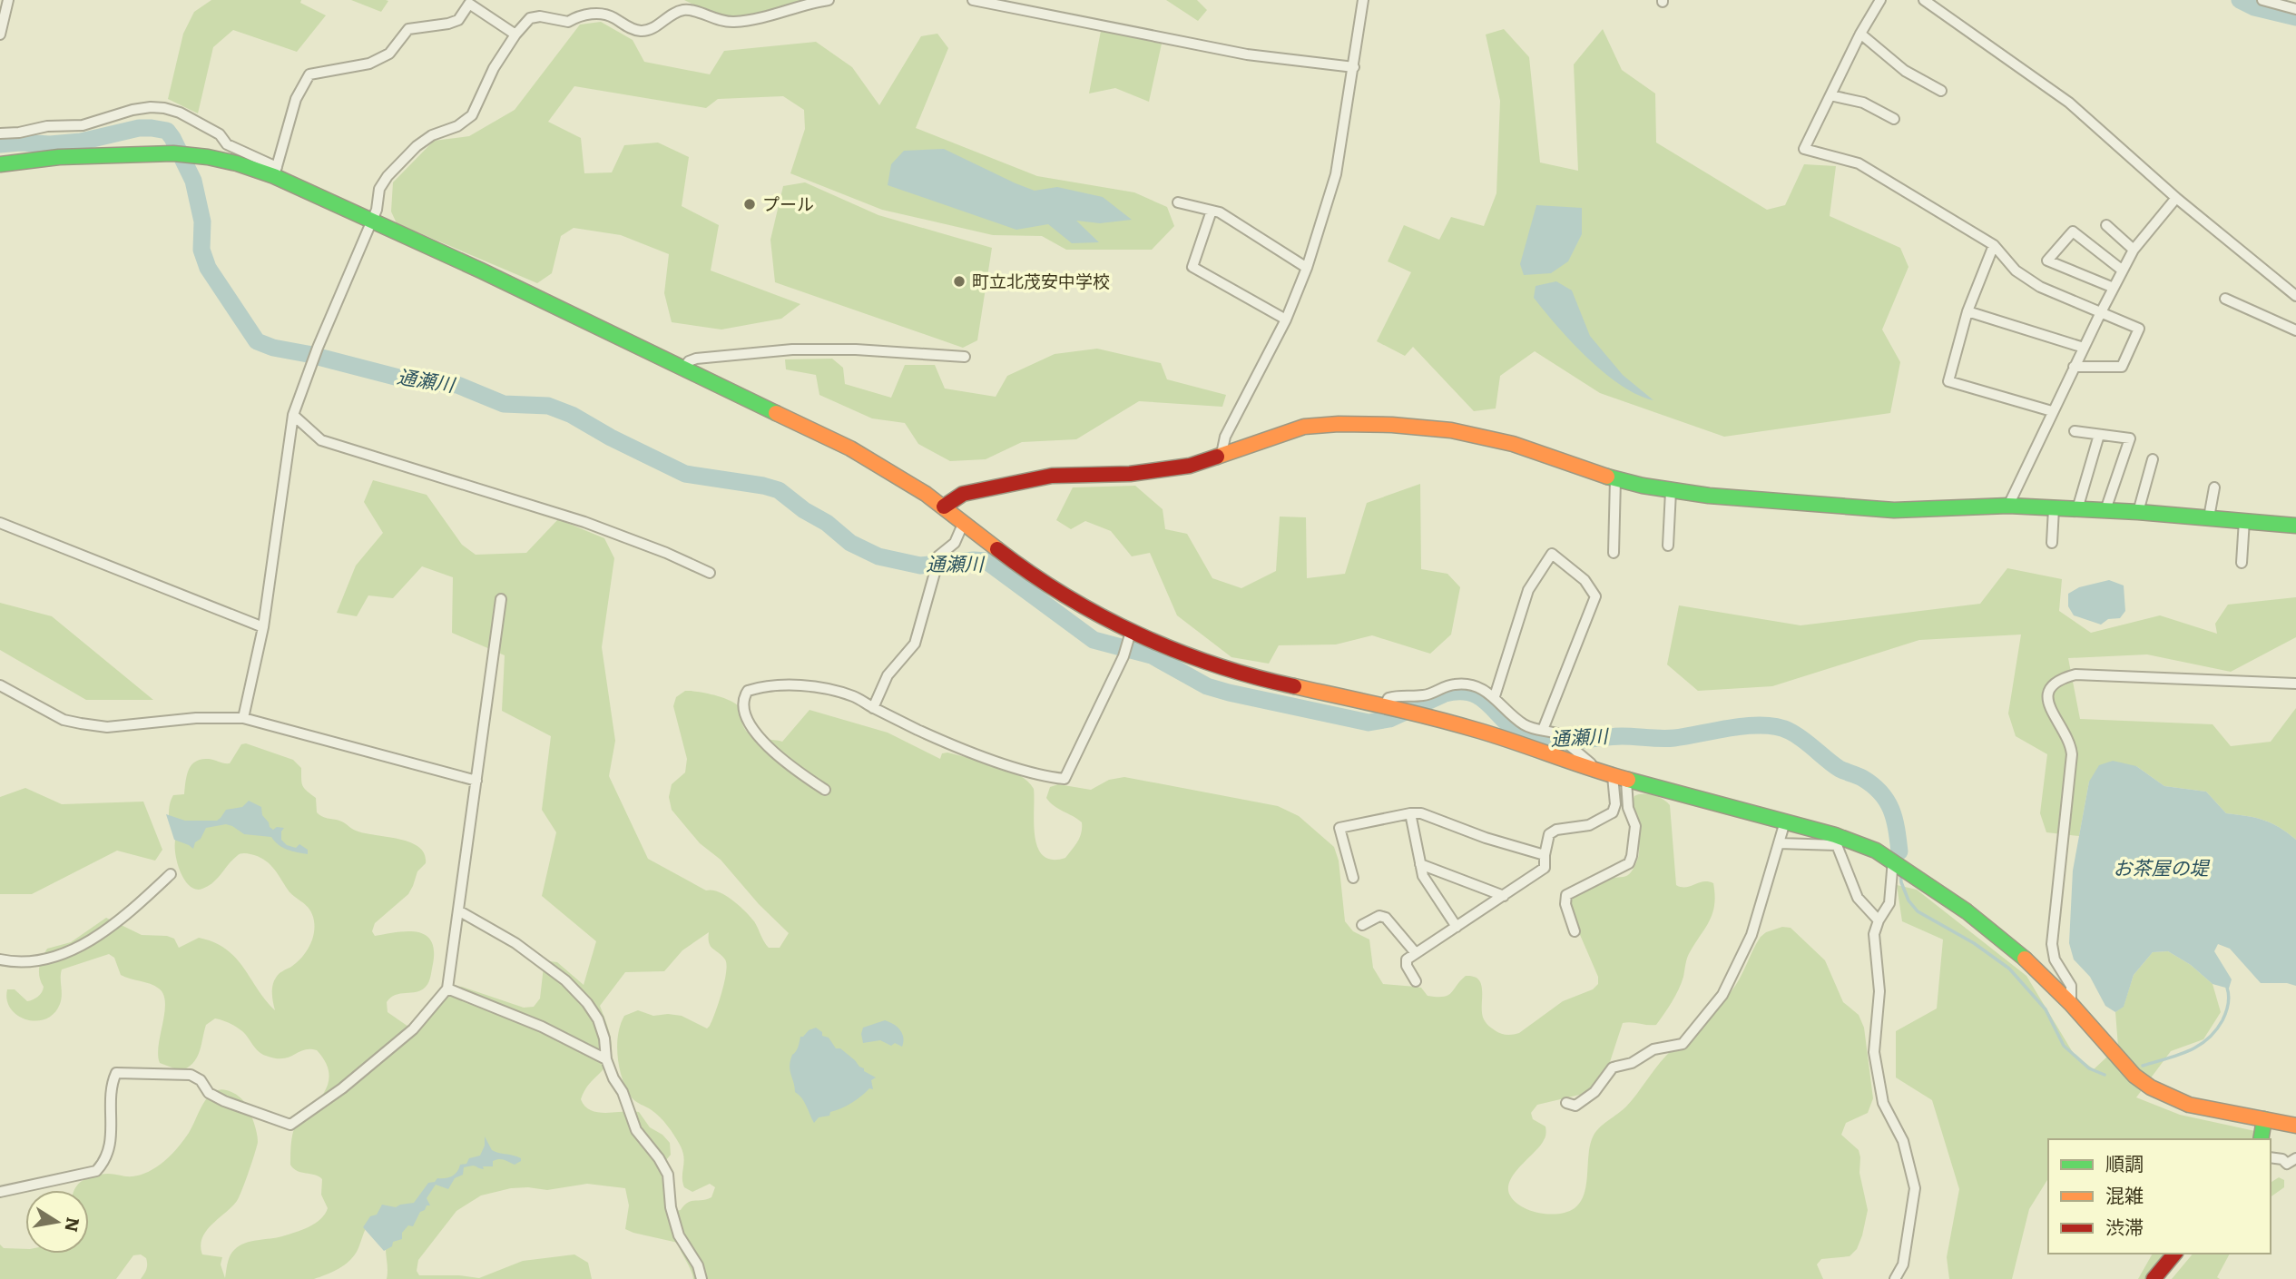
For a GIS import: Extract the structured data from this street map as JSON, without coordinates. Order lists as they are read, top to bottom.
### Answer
{
  "water": ["通瀬川", "お茶屋の堤"],
  "places": ["プール", "町立北茂安中学校"],
  "legend": ["順調", "混雑", "渋滞"],
  "north": "right"
}
